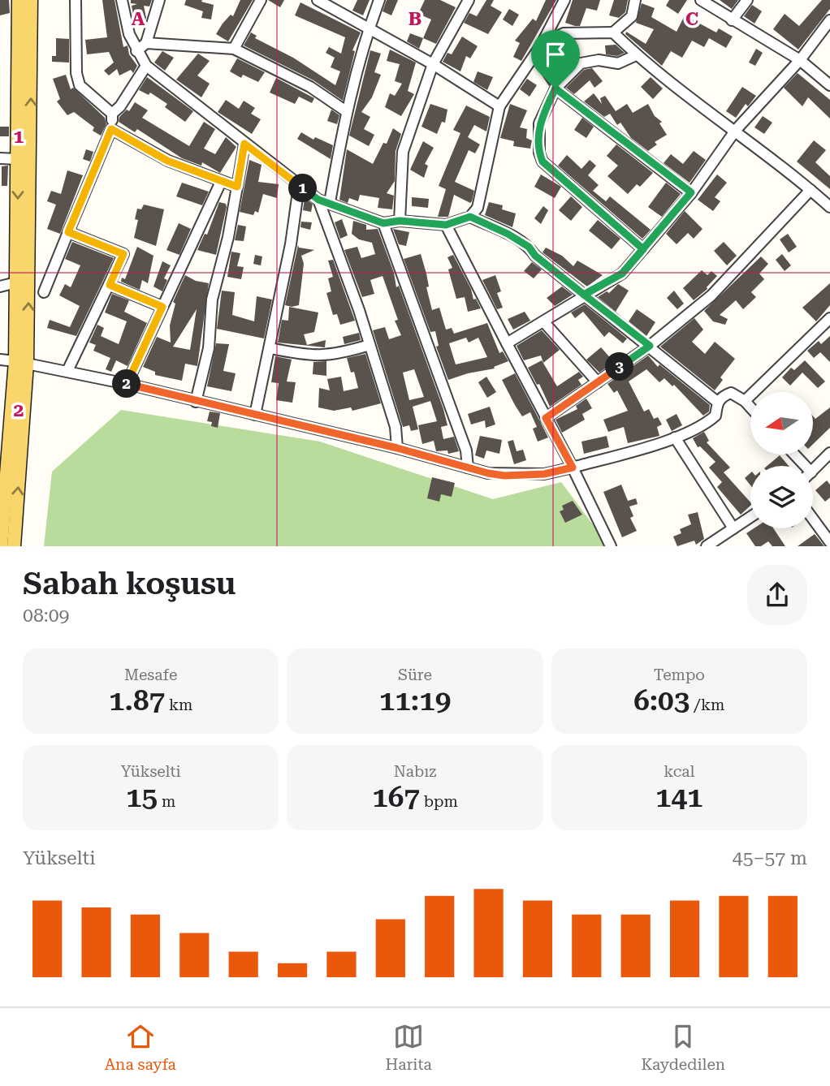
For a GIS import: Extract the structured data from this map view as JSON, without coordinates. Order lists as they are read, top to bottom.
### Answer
{
  "north": "left",
  "page": {
    "pins": ["1", "3", "2"],
    "heading": ["Sabah koşusu", "08:09"],
    "stats": [
      ["Mesafe", "1.87 km"],
      ["Süre", "11:19"],
      ["Tempo", "6:03 /km"],
      ["Yükselti", "15 m"],
      ["Nabız", "167 bpm"],
      ["kcal", "141"]
    ],
    "chart": ["Yükselti", "45–57 m"],
    "tabs": ["Ana sayfa", "Harita", "Kaydedilen"]
  },
  "grid": {
    "columns": ["A", "B", "C"],
    "rows": ["1", "2"]
  }
}
